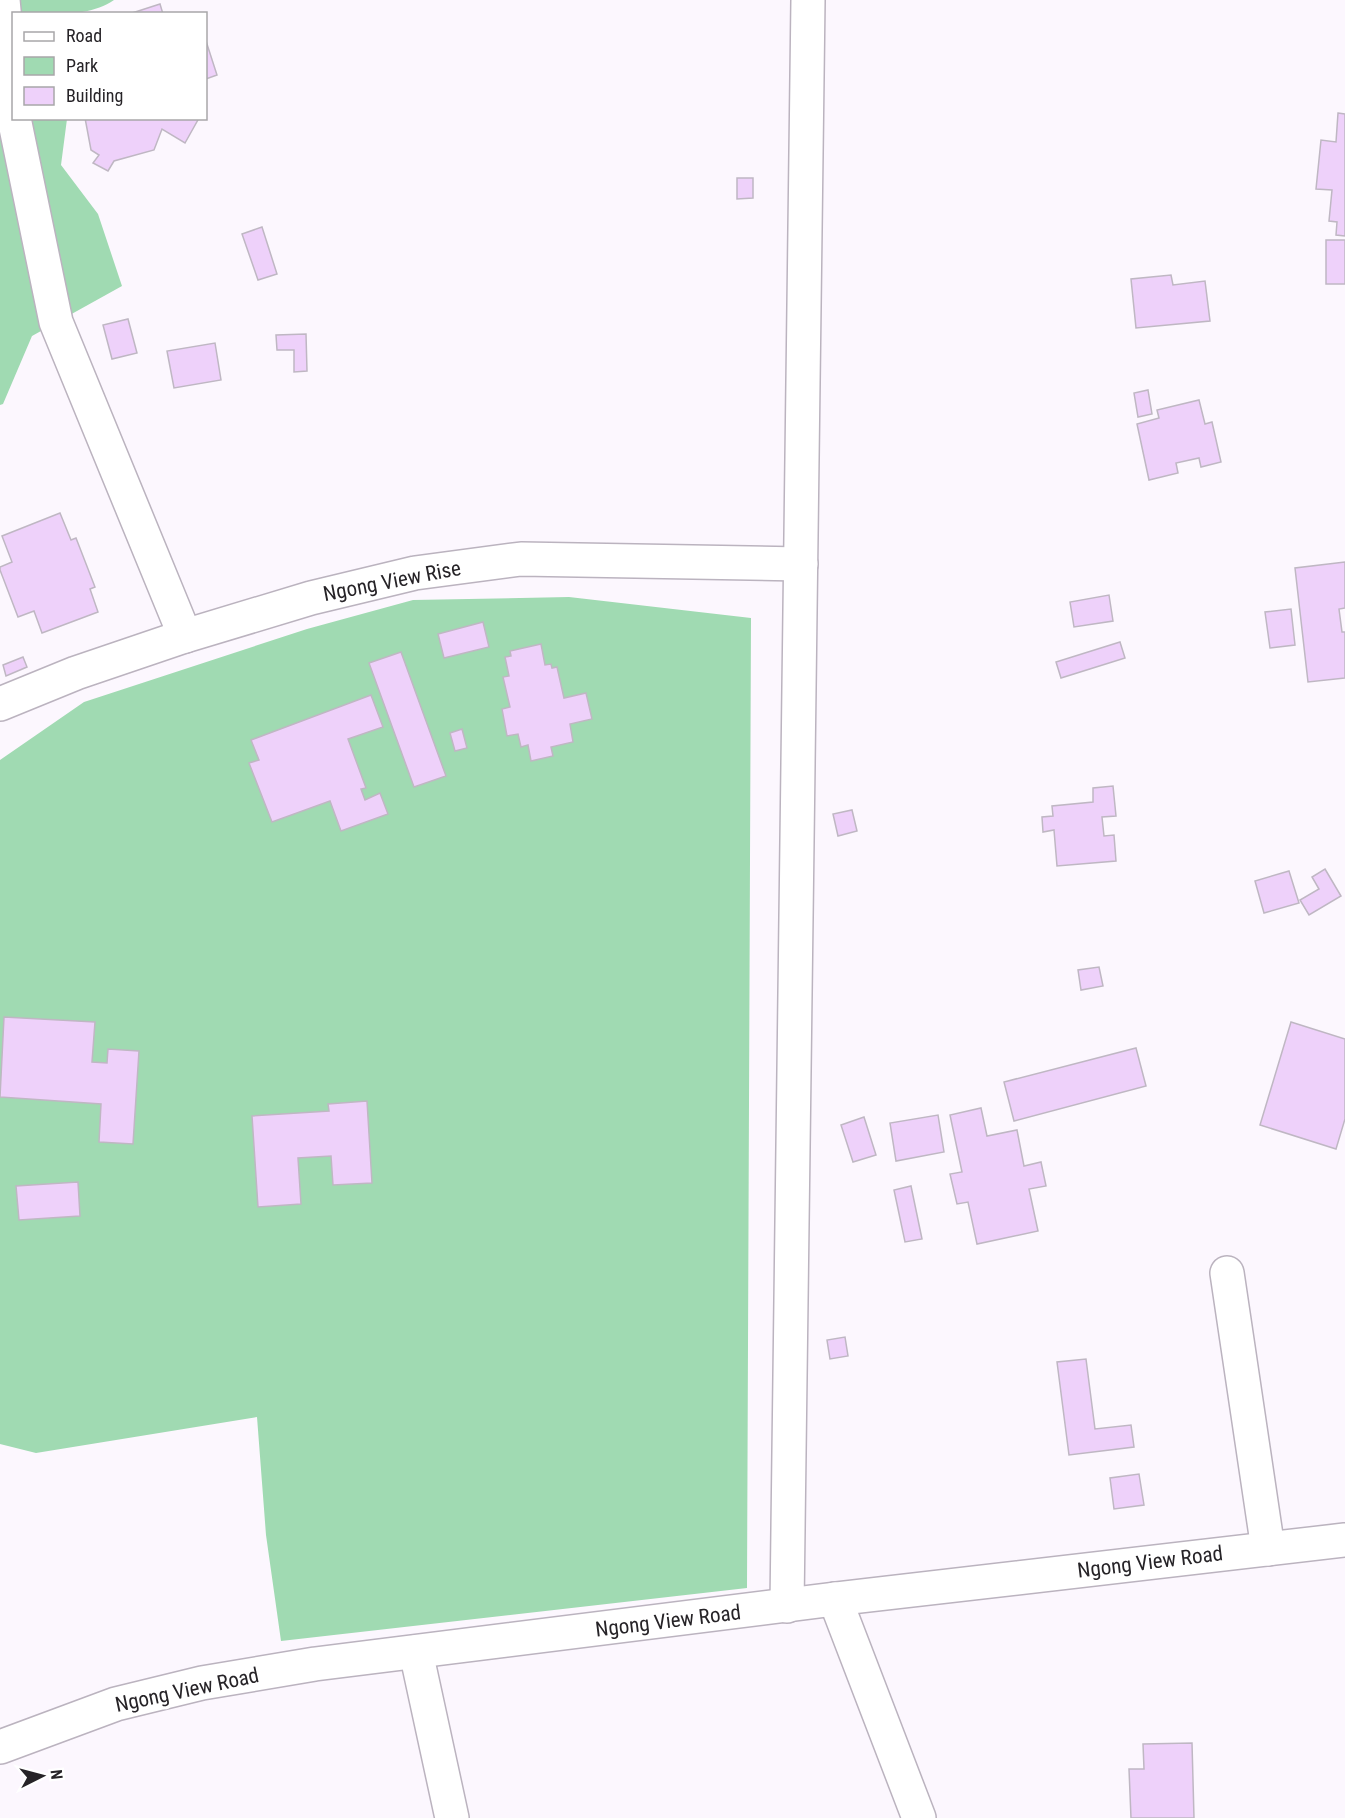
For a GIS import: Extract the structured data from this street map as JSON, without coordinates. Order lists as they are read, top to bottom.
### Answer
{
  "streets": {
    "street": ["Ngong View Rise", "Ngong View Road"]
  },
  "legend": ["Road", "Park", "Building"],
  "north": "right"
}
